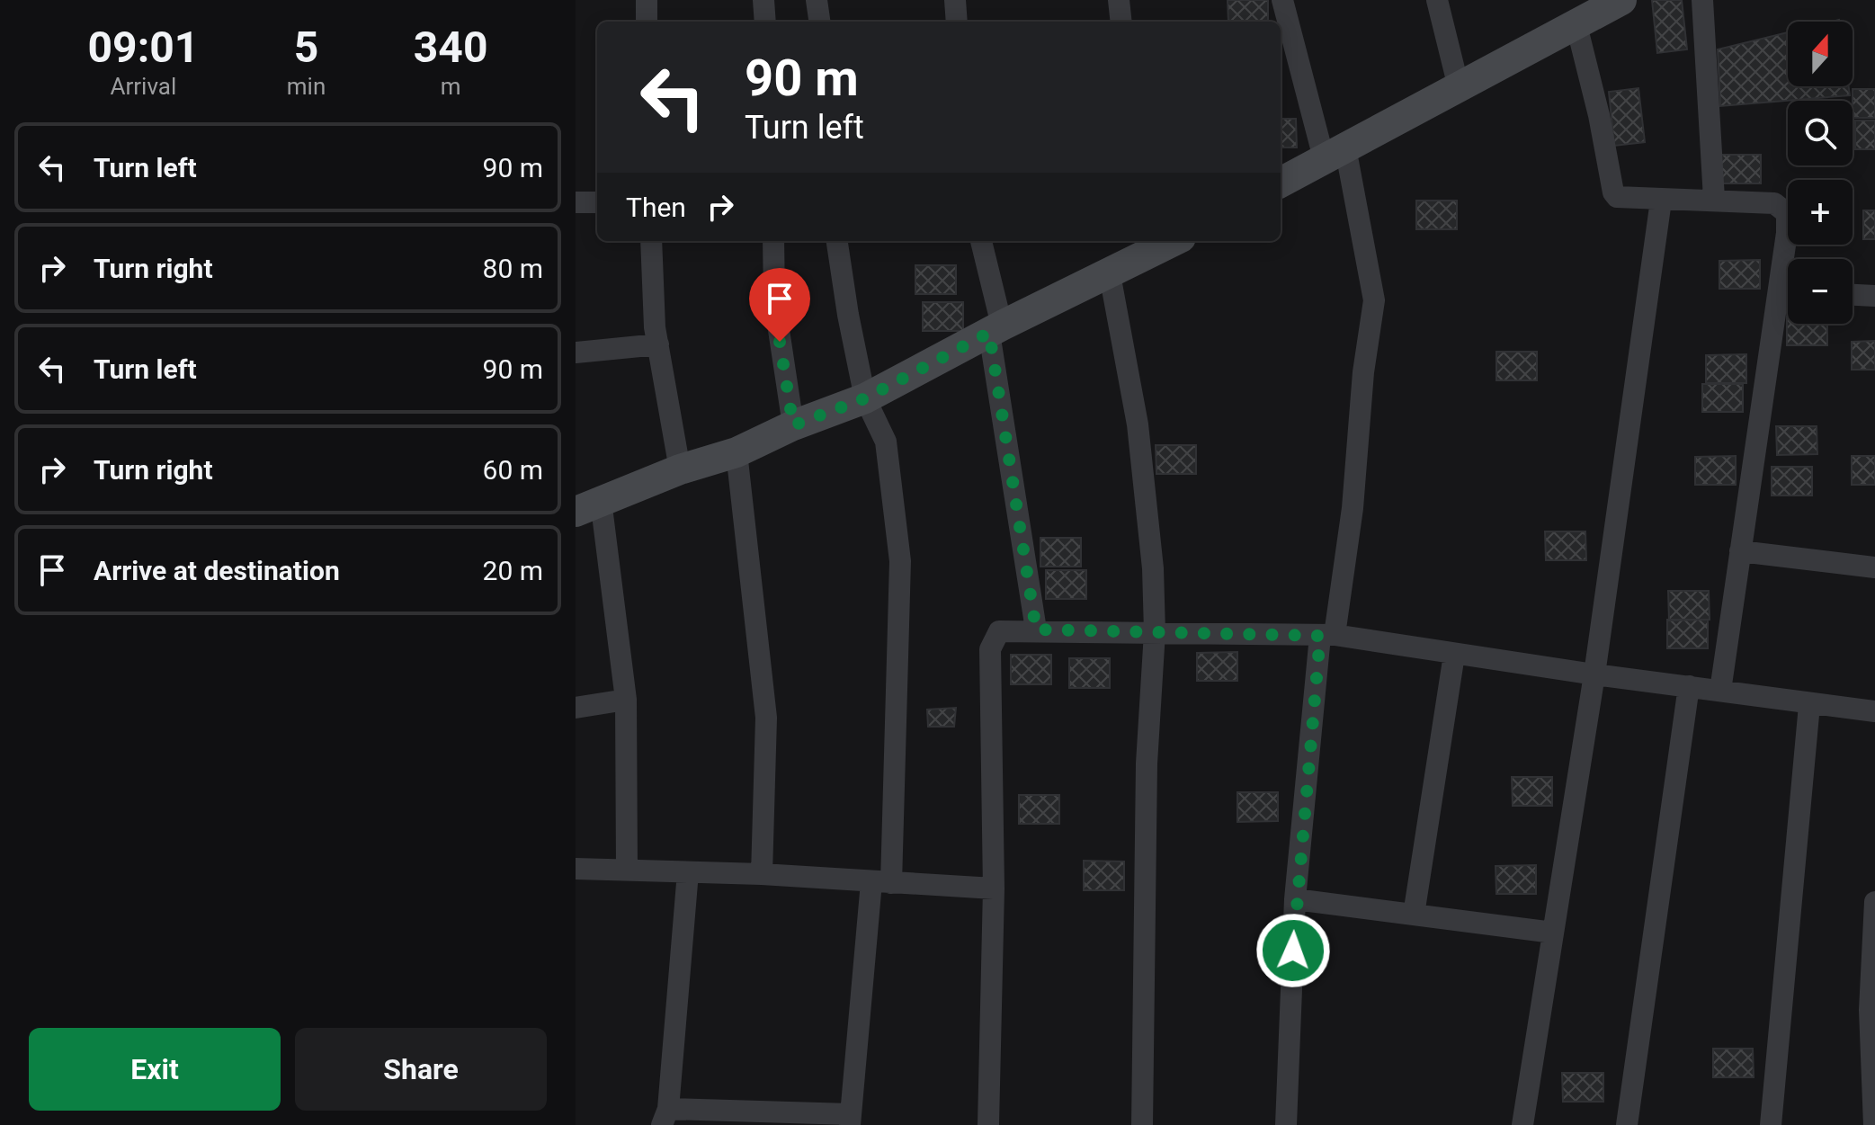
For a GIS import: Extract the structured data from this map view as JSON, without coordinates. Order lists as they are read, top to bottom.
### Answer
{
  "north": "top",
  "page": {
    "eta": [
      "09:01",
      "Arrival",
      "5",
      "min",
      "340",
      "m"
    ],
    "map_buttons": ["+", "−"],
    "turn": ["90 m", "Turn left"],
    "list": [
      {
        "name": "Turn left",
        "value": "90 m"
      },
      {
        "name": "Turn right",
        "value": "80 m"
      },
      {
        "name": "Turn left",
        "value": "90 m"
      },
      {
        "name": "Turn right",
        "value": "60 m"
      },
      {
        "name": "Arrive at destination",
        "value": "20 m"
      }
    ],
    "then": "Then",
    "buttons": ["Exit", "Share"]
  }
}
